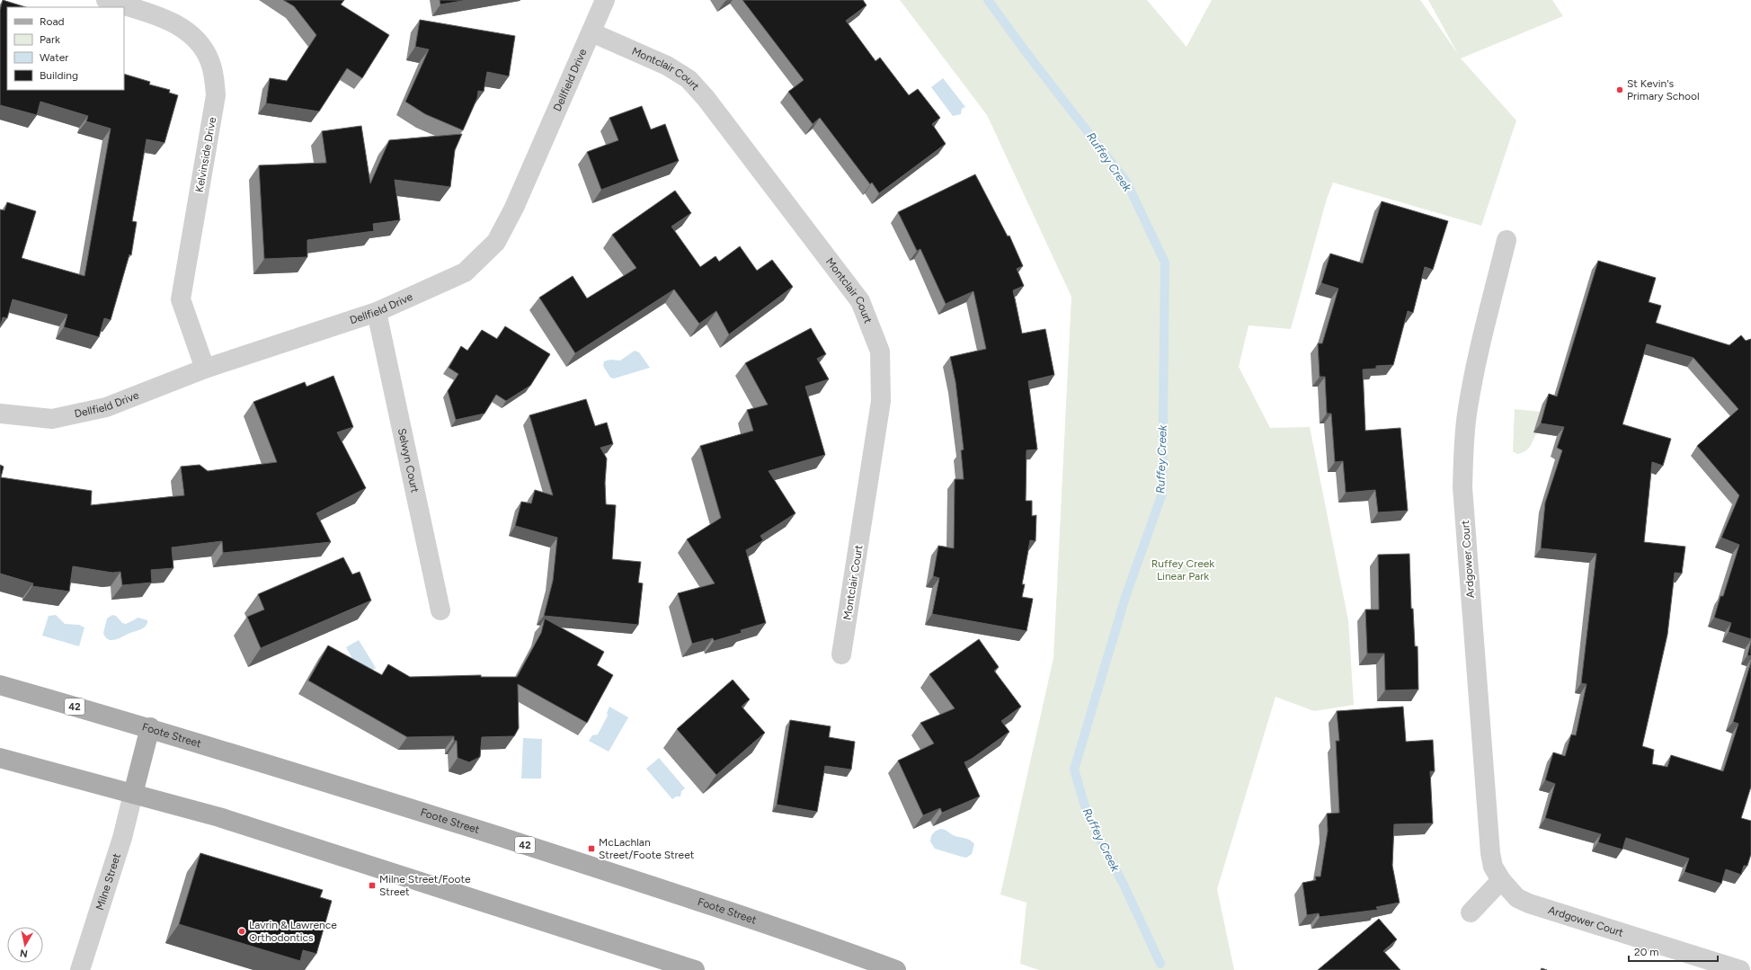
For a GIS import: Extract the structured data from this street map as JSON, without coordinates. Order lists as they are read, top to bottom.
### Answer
{
  "streets": {
    "main road": ["42", "Foote Street"],
    "street": [
      "Montclair Court",
      "Dellfield Drive",
      "Kelvinside Drive",
      "Selwyn Court",
      "Ardgower Court",
      "Milne Street"
    ]
  },
  "crossings": [
    ["Montclair Court", "Dellfield Drive"],
    ["Dellfield Drive", "Kelvinside Drive"],
    ["Dellfield Drive", "Selwyn Court"]
  ],
  "water": ["Ruffey Creek"],
  "parks": ["Ruffey Creek Linear Park"],
  "places": {
    "other": ["St Kevin's Primary School", "Lavrin & Lawrence Orthodontics"],
    "transit": ["McLachlan Street/Foote Street", "Milne Street/Foote Street"]
  },
  "legend": [
    "Road",
    "Park",
    "Water",
    "Building"
  ],
  "scale_bar": "20 m",
  "north": "bottom"
}
